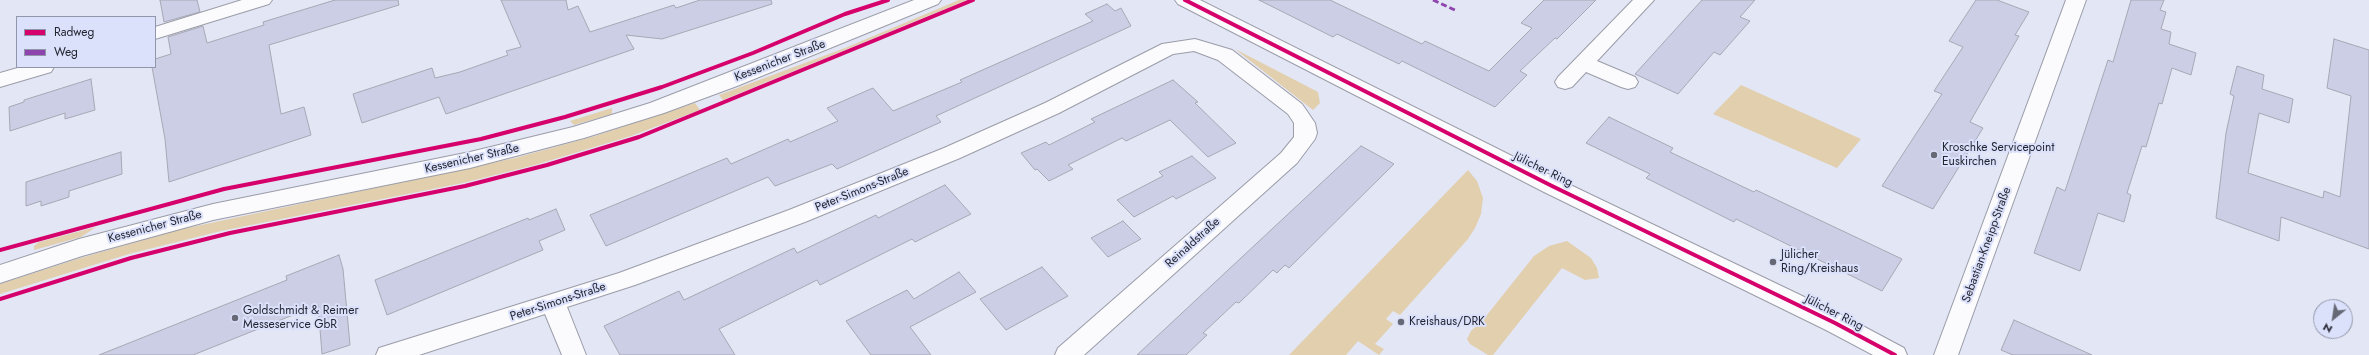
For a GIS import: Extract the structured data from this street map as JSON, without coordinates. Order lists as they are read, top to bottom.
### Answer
{
  "streets": {
    "street": [
      "Kessenicher Straße",
      "Jülicher Ring",
      "Peter-Simons-Straße",
      "Reinaldstraße",
      "Sebastian-Kneipp-Straße"
    ]
  },
  "crossings": [
    ["Peter-Simons-Straße", "Reinaldstraße"]
  ],
  "places": [
    "Kroschke Servicepoint Euskirchen",
    "Jülicher Ring/Kreishaus",
    "Goldschmidt & Reimer Messeservice GbR",
    "Kreishaus/DRK"
  ],
  "legend": ["Radweg", "Weg"],
  "north": "bottom left"
}
